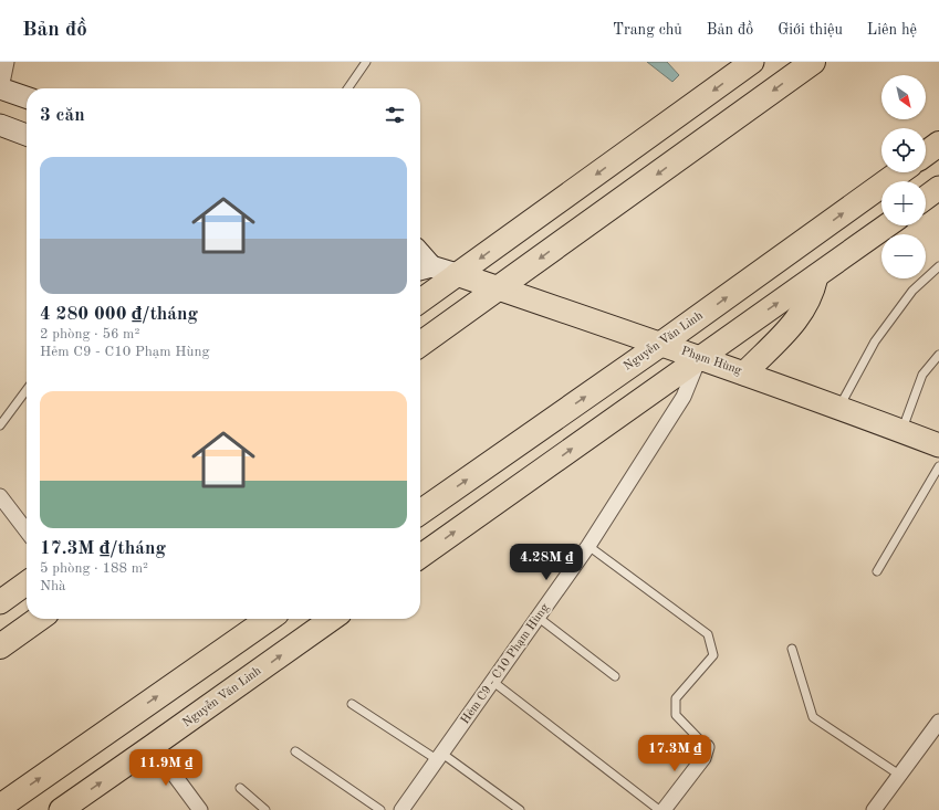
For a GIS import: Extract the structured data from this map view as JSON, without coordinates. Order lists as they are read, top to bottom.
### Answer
{
  "streets": {
    "highway": ["Nguyễn Văn Linh"],
    "main road": ["Phạm Hùng"],
    "street": ["Hẻm C9 - C10 Phạm Hùng"]
  },
  "crossings": [
    ["Nguyễn Văn Linh", "Phạm Hùng"],
    ["Phạm Hùng", "Hẻm C9 - C10 Phạm Hùng"]
  ],
  "north": "bottom right",
  "page": {
    "header": "Bản đồ",
    "nav": [
      "Trang chủ",
      "Bản đồ",
      "Giới thiệu",
      "Liên hệ"
    ],
    "map_buttons": ["+", "−"],
    "heading": "3 căn",
    "list": [
      {
        "name": "4 280 000 ₫/tháng",
        "note": "2 phòng · 56 m² · Hẻm C9 - C10 Phạm Hùng"
      },
      {
        "name": "17.3M ₫/tháng",
        "note": "5 phòng · 188 m² · Nhà"
      }
    ],
    "price": ["4.28M ₫", "17.3M ₫", "11.9M ₫"]
  }
}
